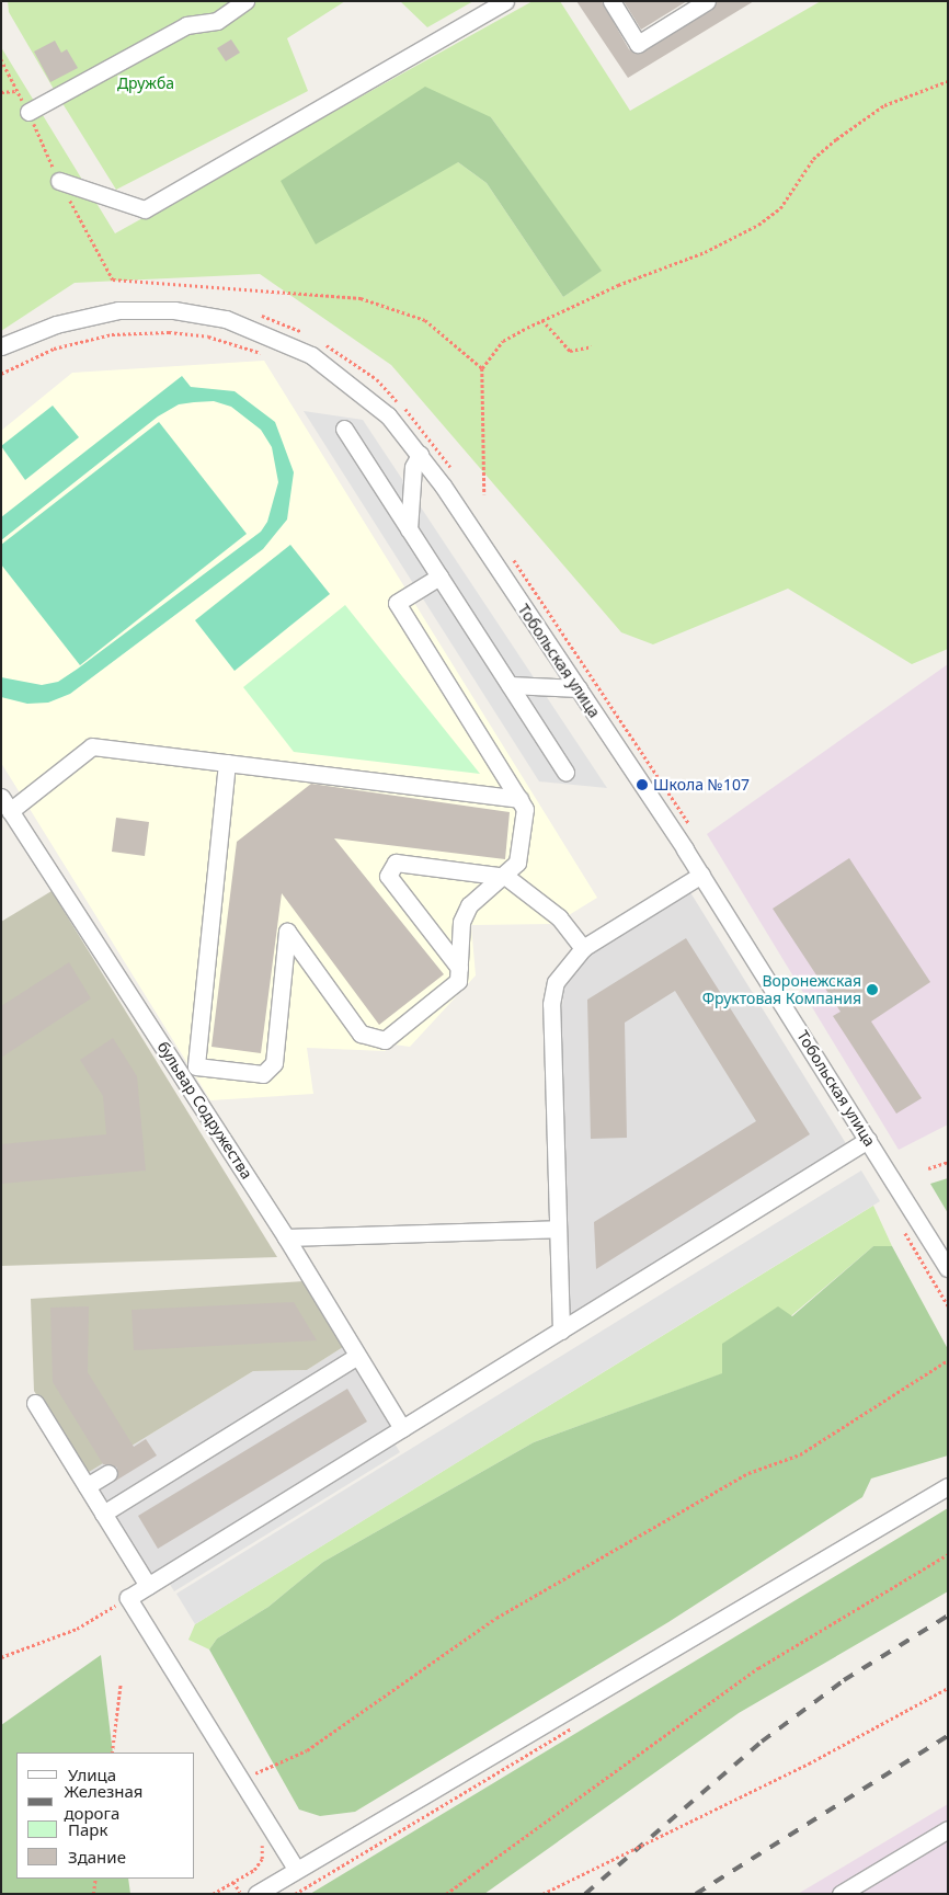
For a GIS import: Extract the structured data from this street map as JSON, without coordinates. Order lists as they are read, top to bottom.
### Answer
{
  "streets": {
    "street": ["Тобольская улица", "бульвар Содружества"]
  },
  "parks": ["Дружба"],
  "places": ["Школа №107", "Воронежская Фруктовая Компания"],
  "legend": [
    "Улица",
    "Железная дорога",
    "Парк",
    "Здание"
  ]
}
